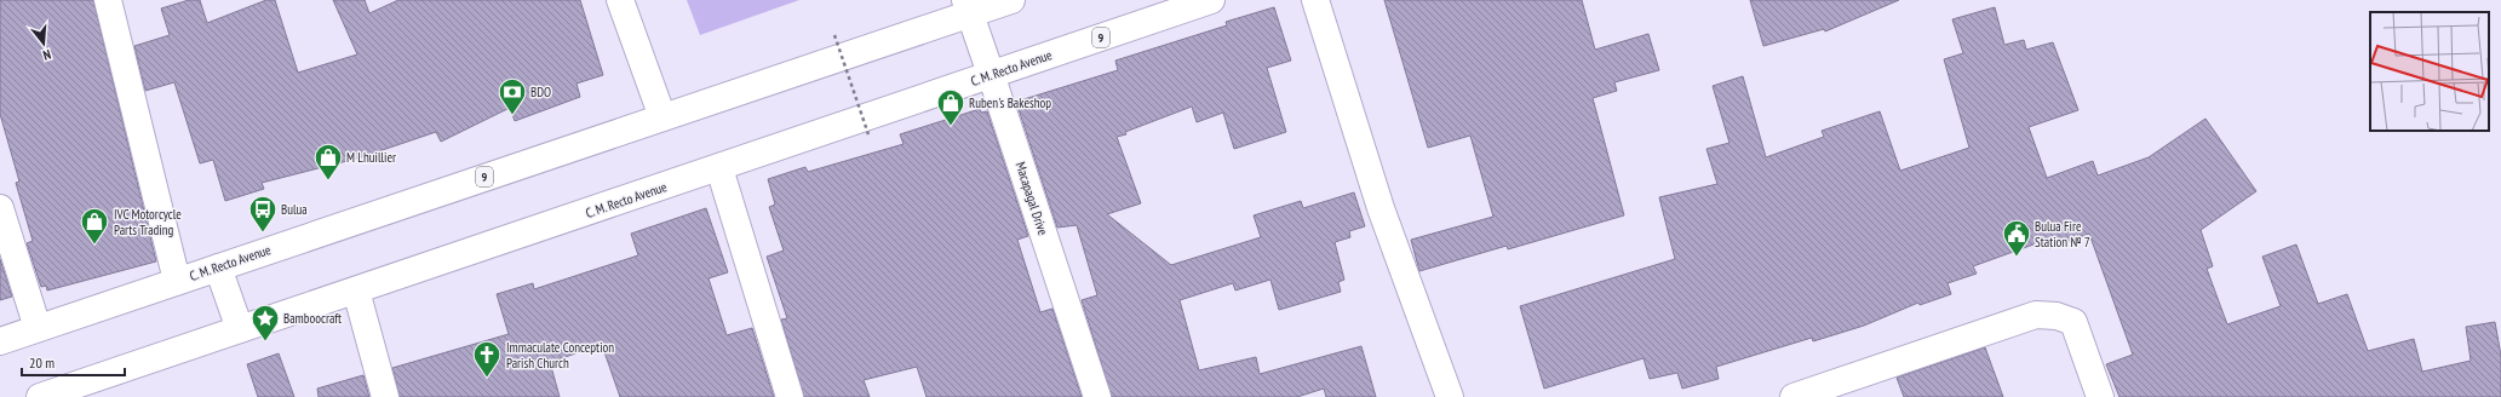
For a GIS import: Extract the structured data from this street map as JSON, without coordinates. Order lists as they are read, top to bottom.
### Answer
{
  "streets": {
    "main road": ["9", "C. M. Recto Avenue", "Macapagal Drive"]
  },
  "crossings": [
    ["C. M. Recto Avenue", "Macapagal Drive"]
  ],
  "places": {
    "bank": ["BDO"],
    "shop": ["Ruben's Bakeshop", "M Lhuillier", "IVC Motorcycle Parts Trading"],
    "bus stop": ["Bulua"],
    "public building": ["Bulua Fire Station № 7"],
    "place": ["Bamboocraft"],
    "church": ["Immaculate Conception Parish Church"]
  },
  "scale_bar": "20 m",
  "north": "bottom"
}
